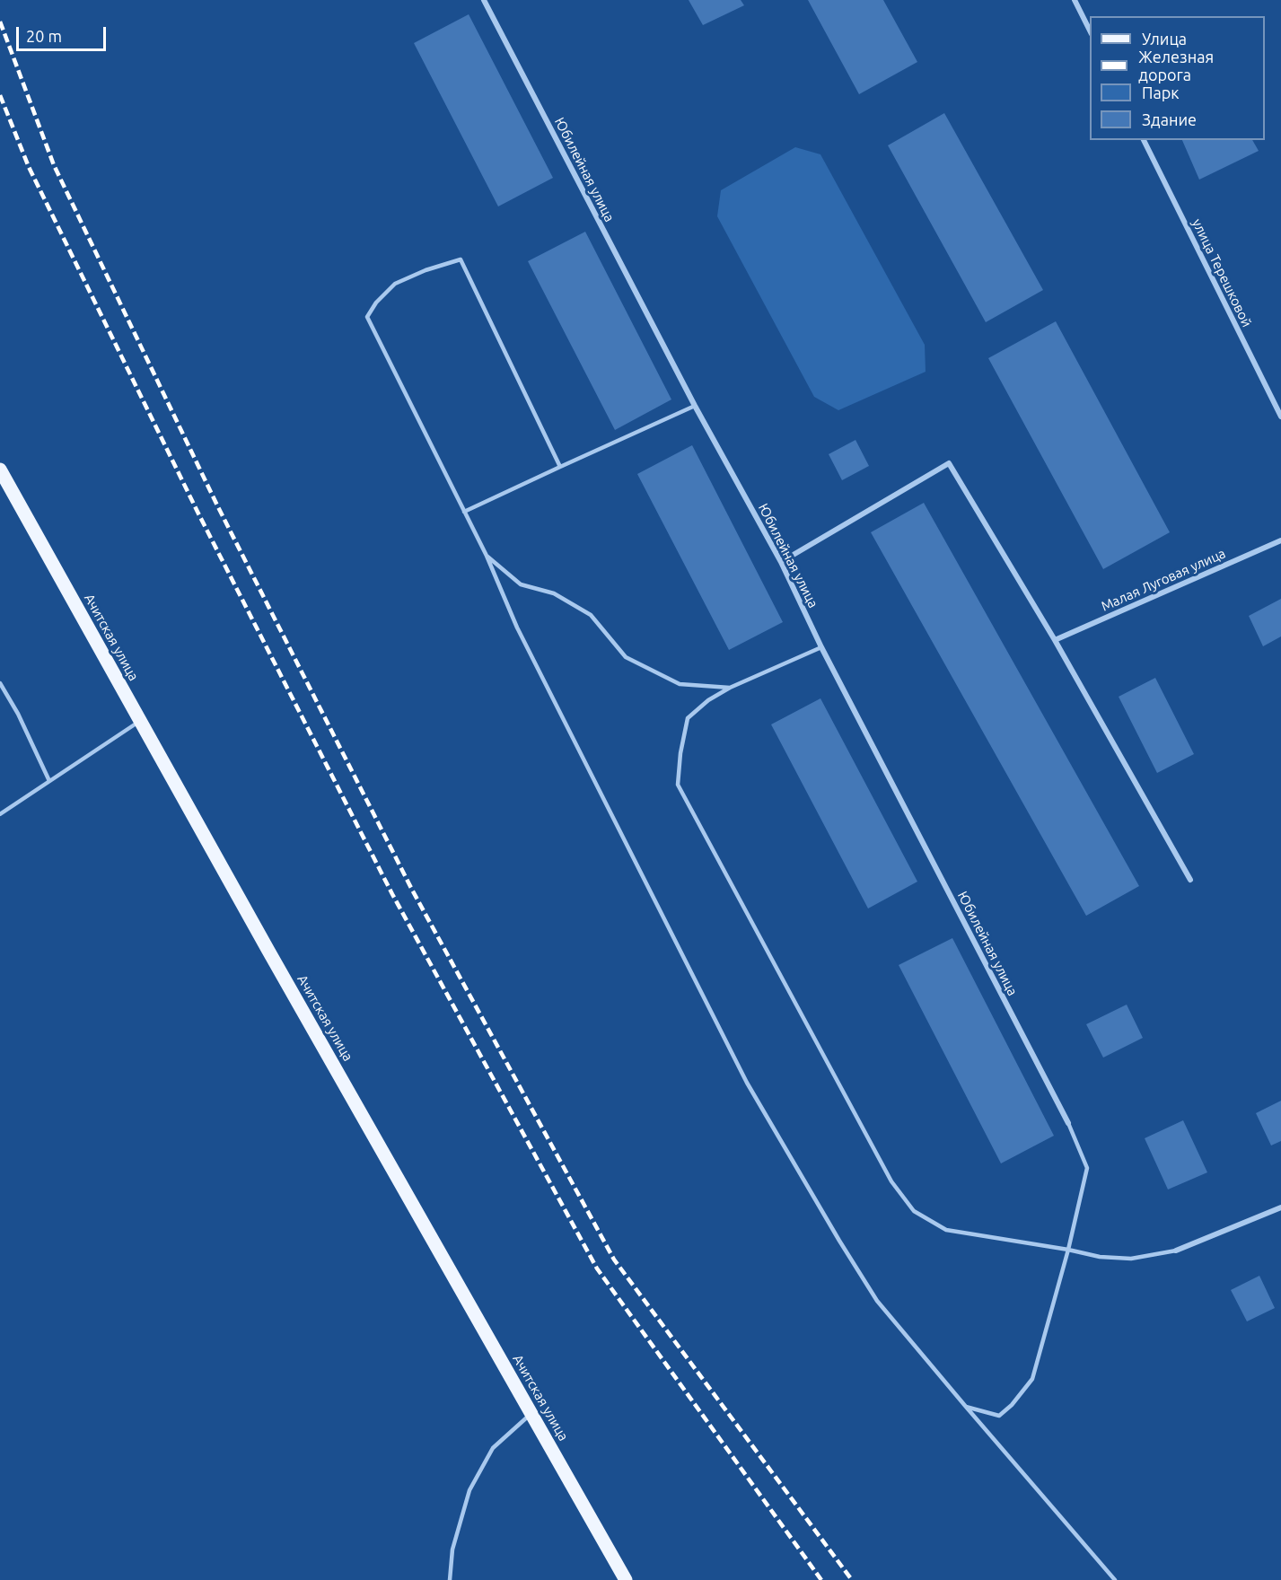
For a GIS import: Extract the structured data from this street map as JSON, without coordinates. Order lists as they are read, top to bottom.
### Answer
{
  "streets": {
    "main road": ["Ачитская улица"],
    "street": ["Юбилейная улица", "улица Терешковой", "Малая Луговая улица"]
  },
  "legend": [
    "Улица",
    "Железная дорога",
    "Парк",
    "Здание"
  ],
  "scale_bar": "20 m"
}
